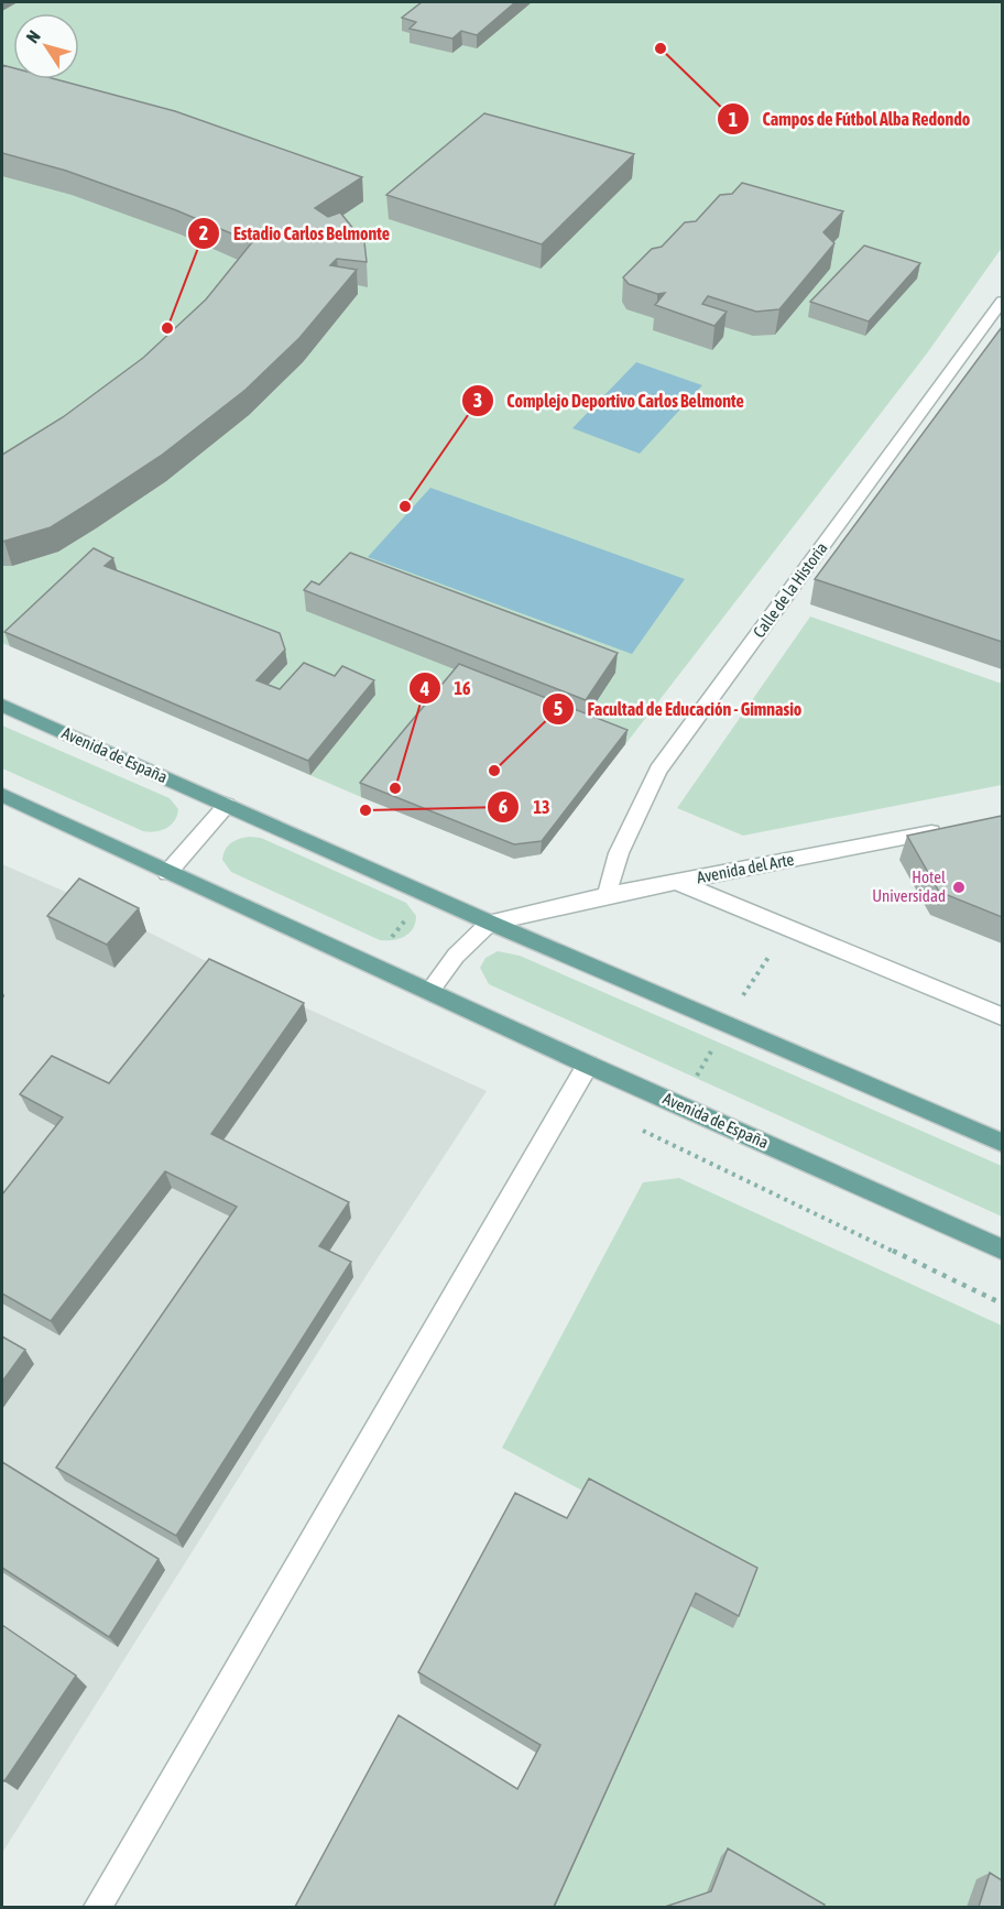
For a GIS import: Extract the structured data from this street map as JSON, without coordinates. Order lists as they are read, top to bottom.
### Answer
{
  "streets": {
    "main road": ["Avenida de España"],
    "street": ["Calle de la Historia", "Avenida del Arte"]
  },
  "crossings": [
    ["Calle de la Historia", "Avenida del Arte"],
    ["Avenida de España", "Avenida del Arte"]
  ],
  "places": [
    "Campos de Fútbol Alba Redondo",
    "Estadio Carlos Belmonte",
    "Complejo Deportivo Carlos Belmonte",
    "Facultad de Educación - Gimnasio",
    "16",
    "13",
    "Hotel Universidad"
  ],
  "north": "top left"
}
